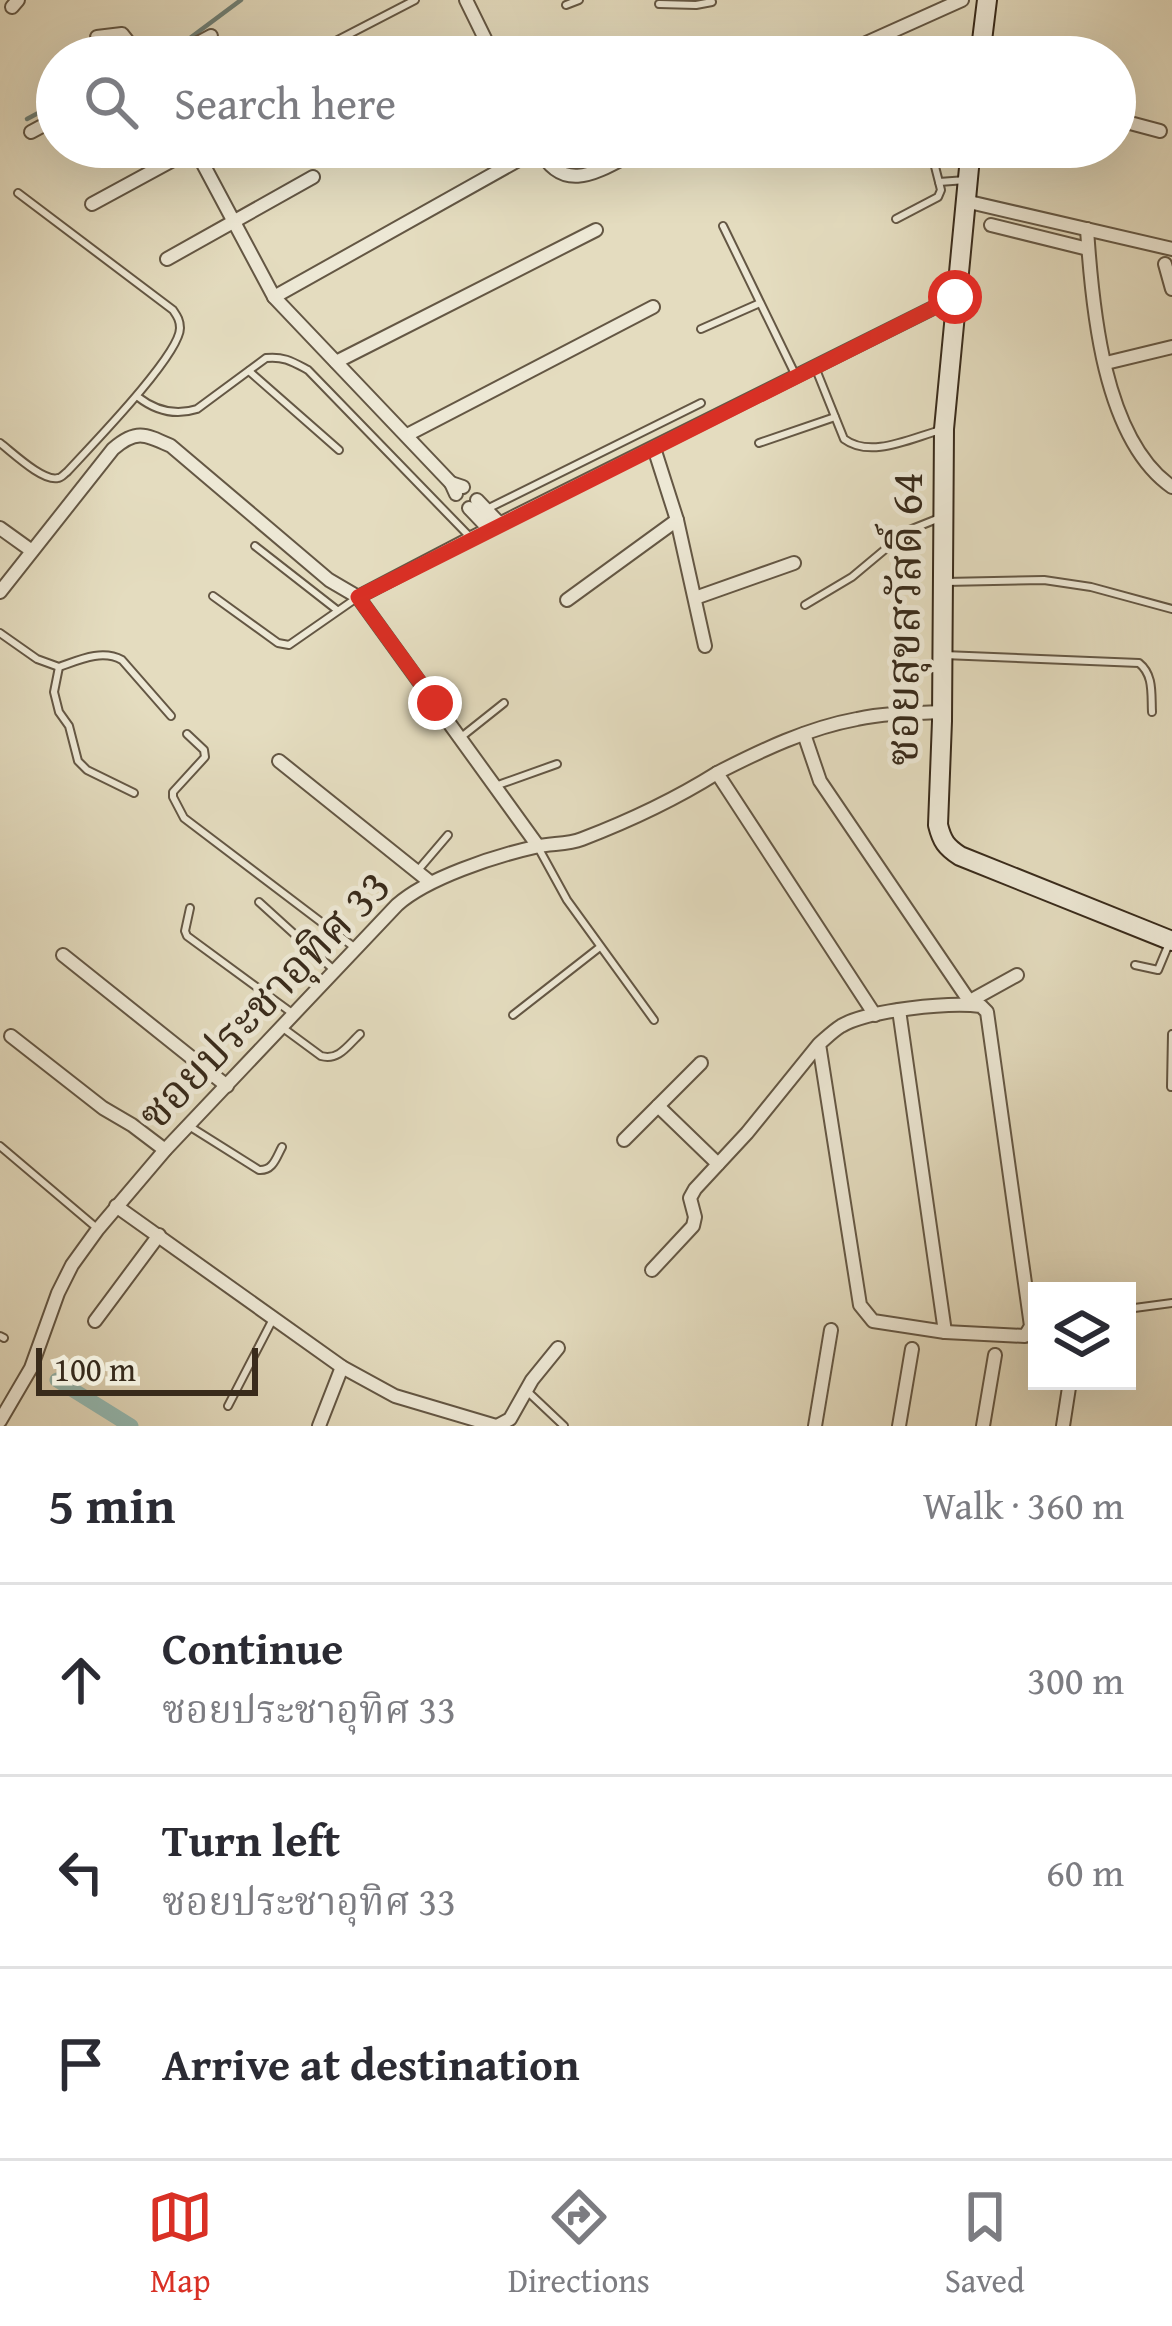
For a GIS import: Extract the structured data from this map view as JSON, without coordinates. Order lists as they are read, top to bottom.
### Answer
{
  "streets": {
    "street": ["ซอยสุขสวัสดิ์ 64", "ซอยประชาอุทิศ 33"]
  },
  "crossings": [
    ["ซอยสุขสวัสดิ์ 64", "ซอยประชาอุทิศ 33"]
  ],
  "scale_bar": "100 m",
  "page": {
    "search": "Search here",
    "scale": "100 m",
    "heading": ["5 min", "Walk · 360 m"],
    "list": [
      ["Continue", "ซอยประชาอุทิศ 33", "300 m"],
      ["Turn left", "ซอยประชาอุทิศ 33", "60 m"],
      "Arrive at destination"
    ],
    "nav": ["Map", "Directions", "Saved"]
  }
}
